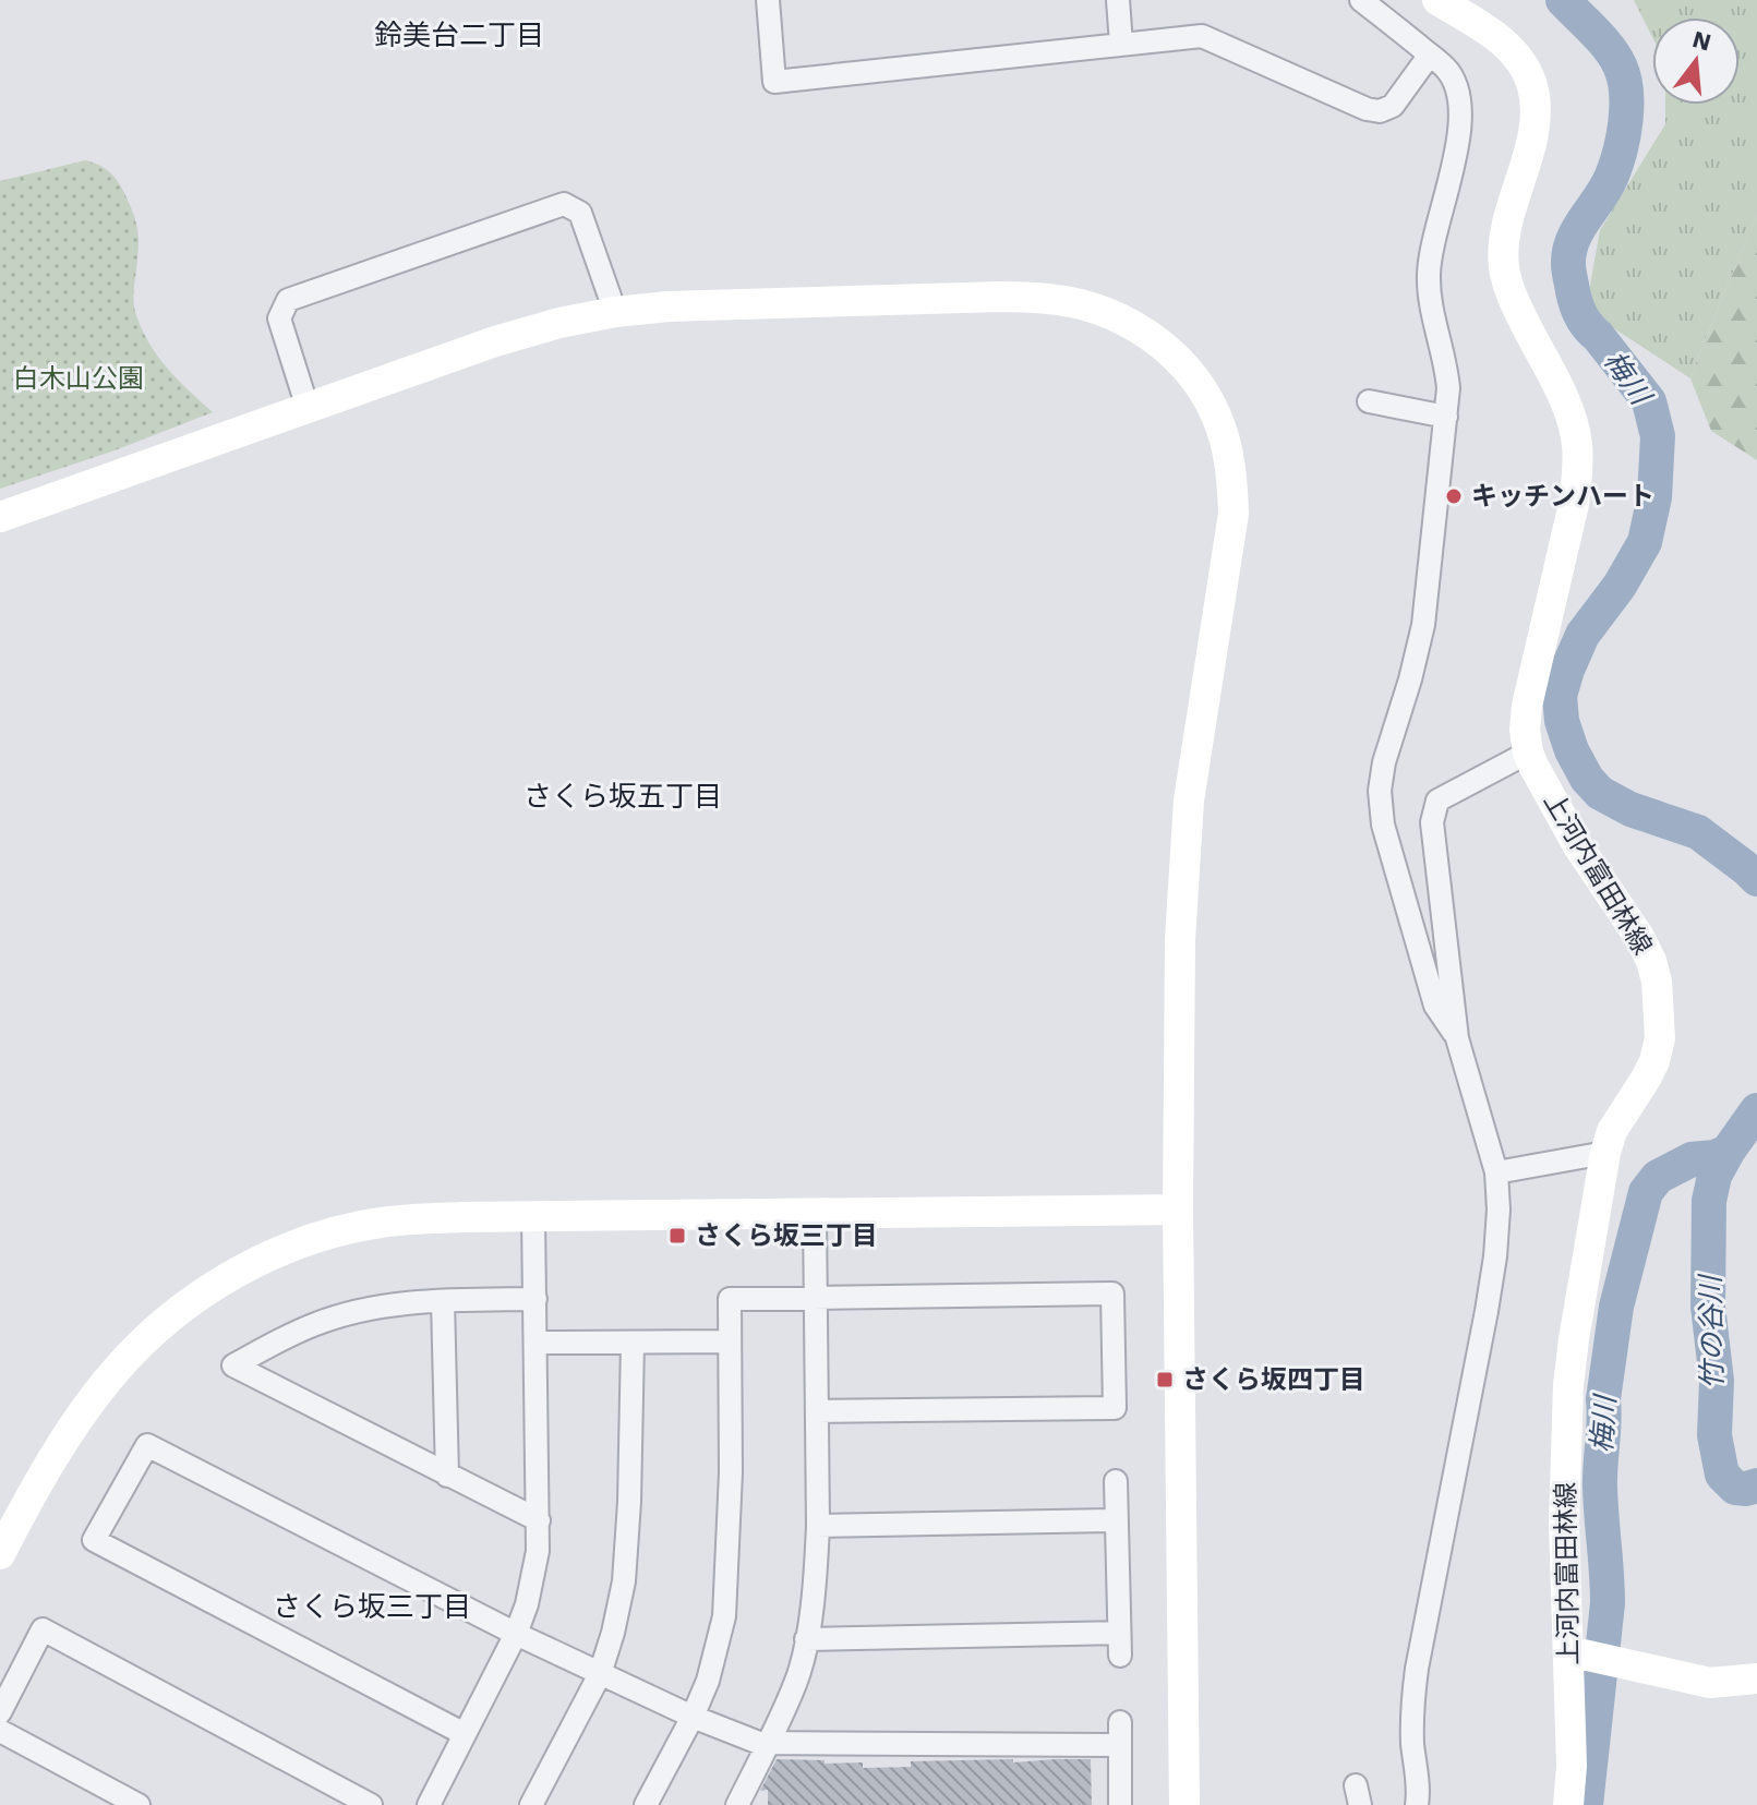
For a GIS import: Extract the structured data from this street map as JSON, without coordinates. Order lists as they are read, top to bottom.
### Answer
{
  "streets": {
    "street": ["上河内富田林線"]
  },
  "districts": ["鈴美台二丁目", "さくら坂五丁目", "さくら坂三丁目"],
  "water": ["梅川", "竹の谷川"],
  "parks": ["白木山公園"],
  "places": {
    "other": ["キッチンハート"],
    "transit": ["さくら坂三丁目", "さくら坂四丁目"]
  },
  "north": "top"
}
